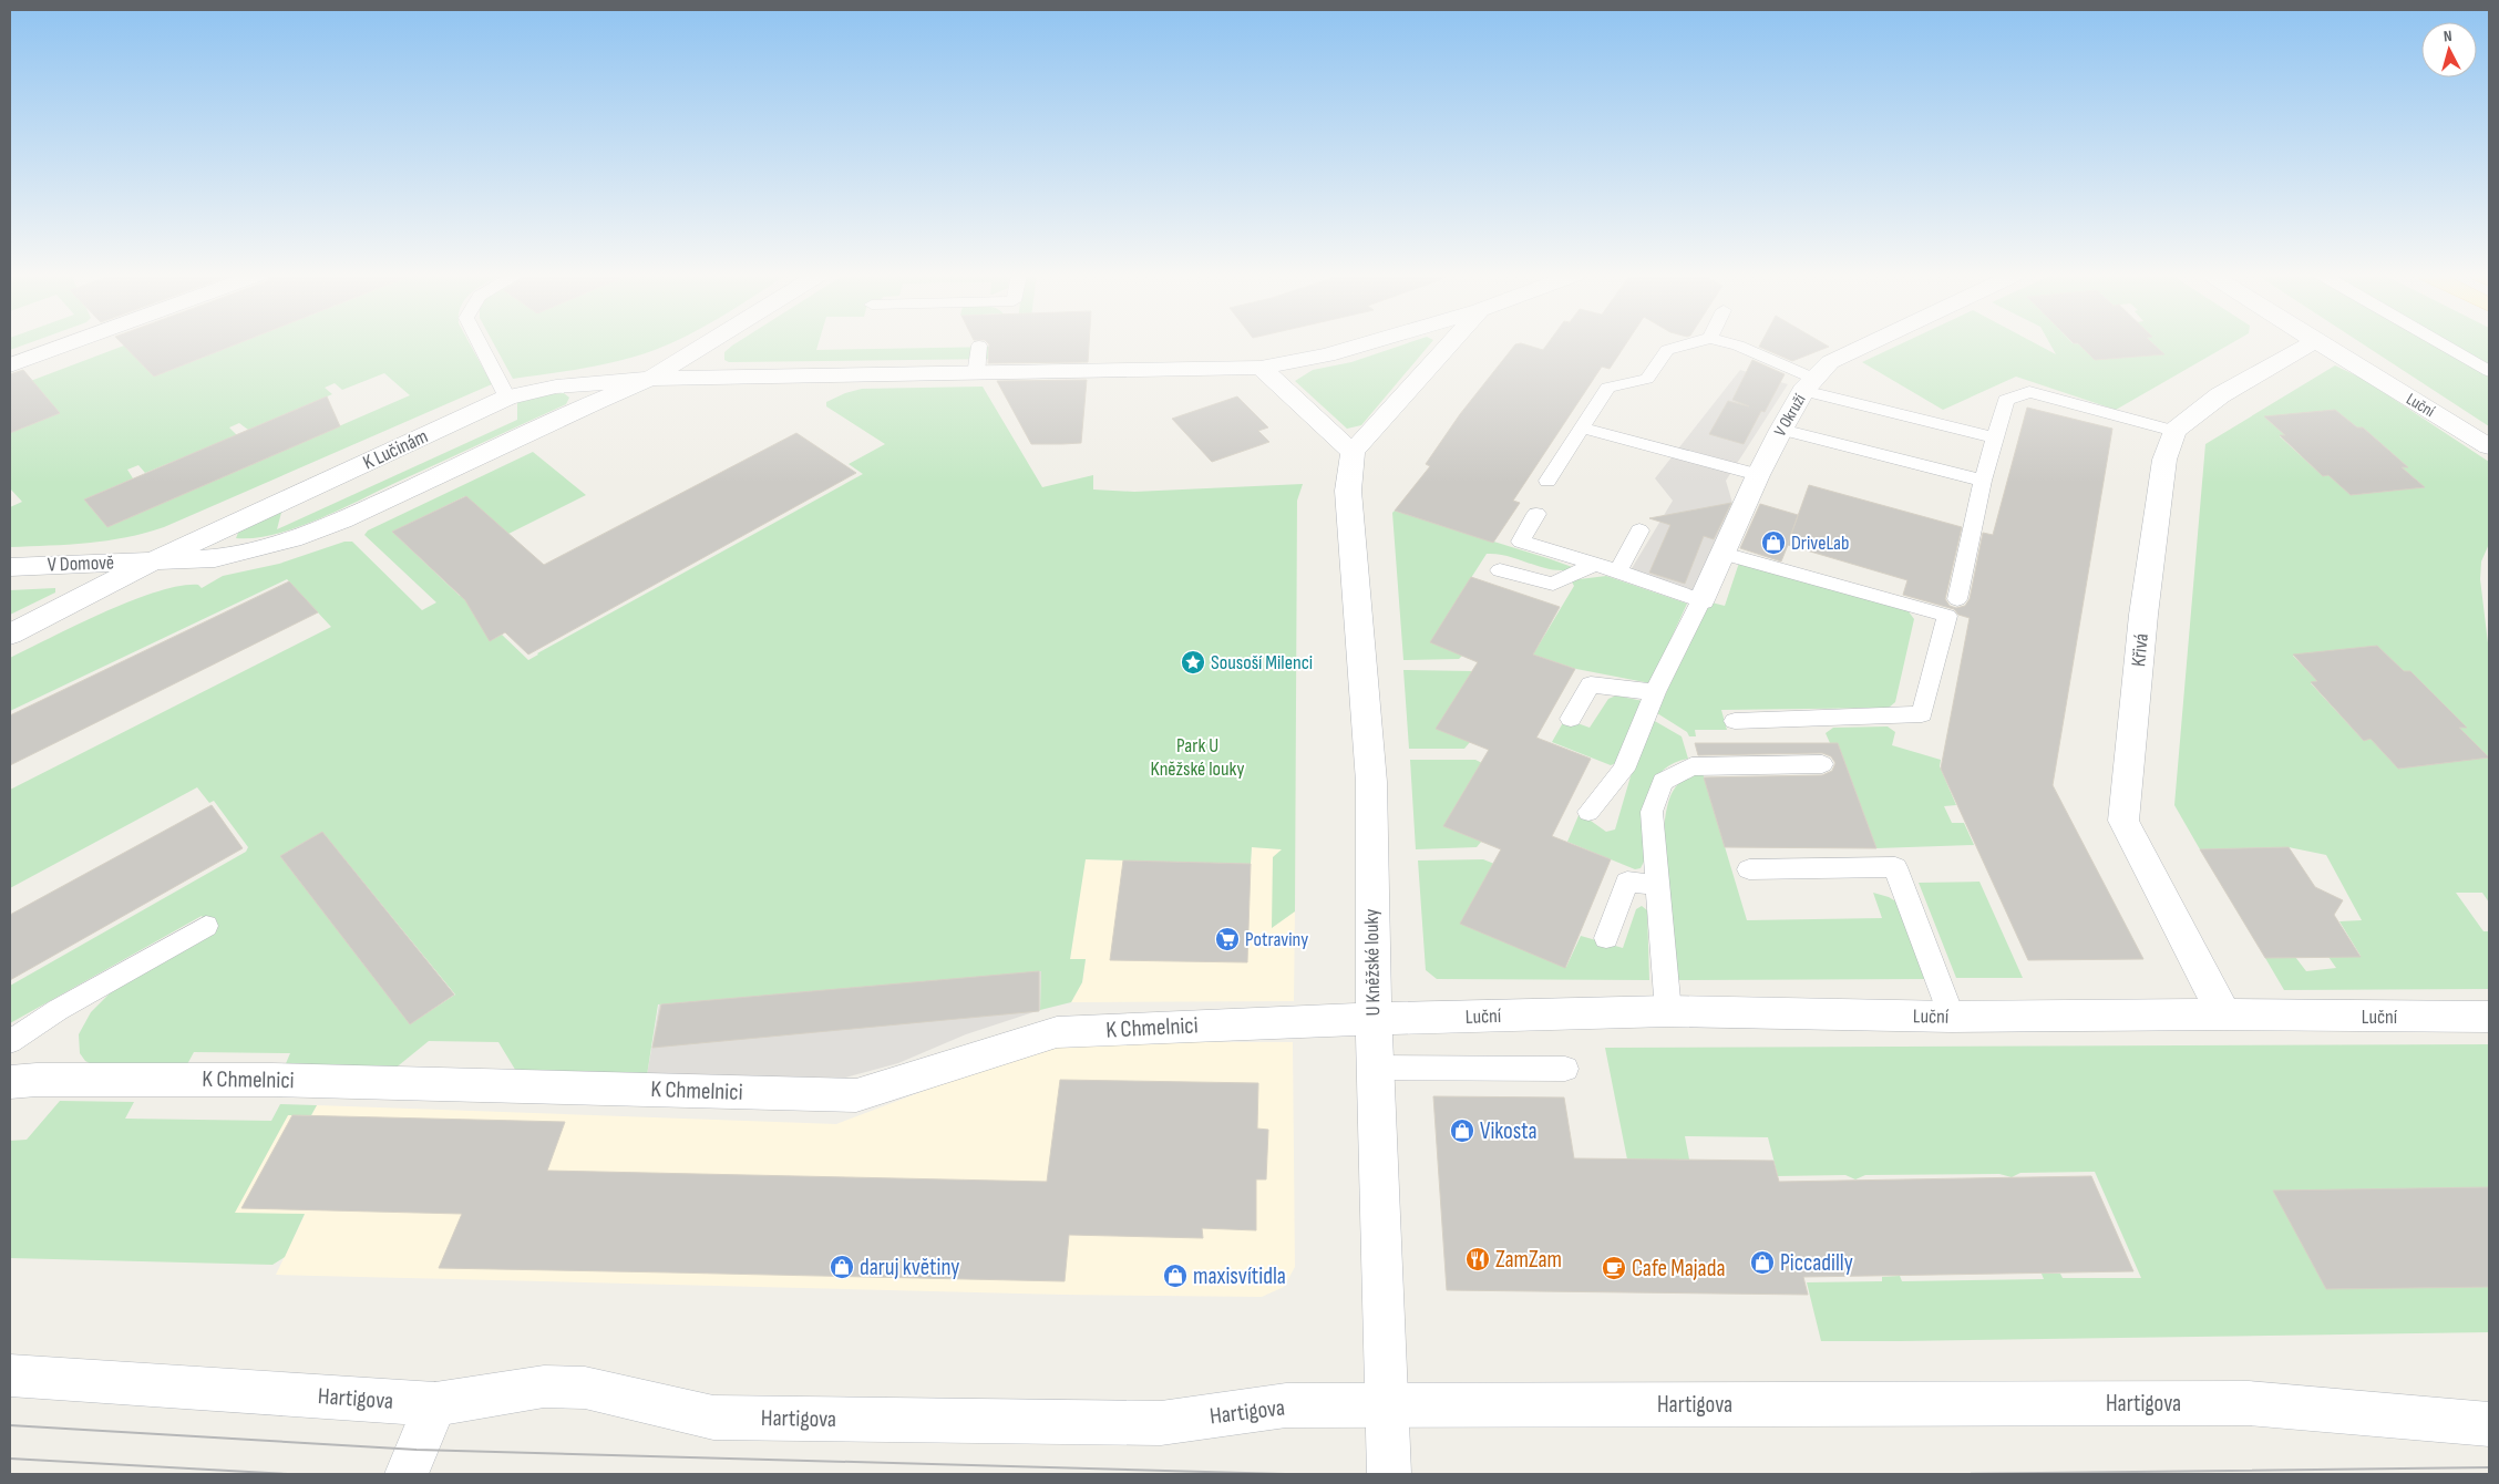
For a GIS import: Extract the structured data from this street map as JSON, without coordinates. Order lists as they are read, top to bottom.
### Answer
{
  "streets": {
    "street": [
      "Luční",
      "V Okruží",
      "K Lučinám",
      "V Domově",
      "Křivá",
      "U Kněžské louky",
      "K Chmelnici",
      "Hartigova"
    ]
  },
  "crossings": [
    ["Luční", "Křivá"],
    ["Luční", "U Kněžské louky"],
    ["Luční", "K Chmelnici"],
    ["K Lučinám", "V Domově"],
    ["U Kněžské louky", "K Chmelnici"],
    ["U Kněžské louky", "Hartigova"]
  ],
  "parks": ["Park U Kněžské louky"],
  "places": {
    "shop": [
      "DriveLab",
      "Vikosta",
      "Piccadilly",
      "daruj květiny",
      "maxisvítidla"
    ],
    "place": ["Sousoší Milenci"],
    "supermarket": ["Potraviny"],
    "restaurant": ["ZamZam"],
    "cafe": ["Cafe Majada"]
  },
  "north": "top"
}
